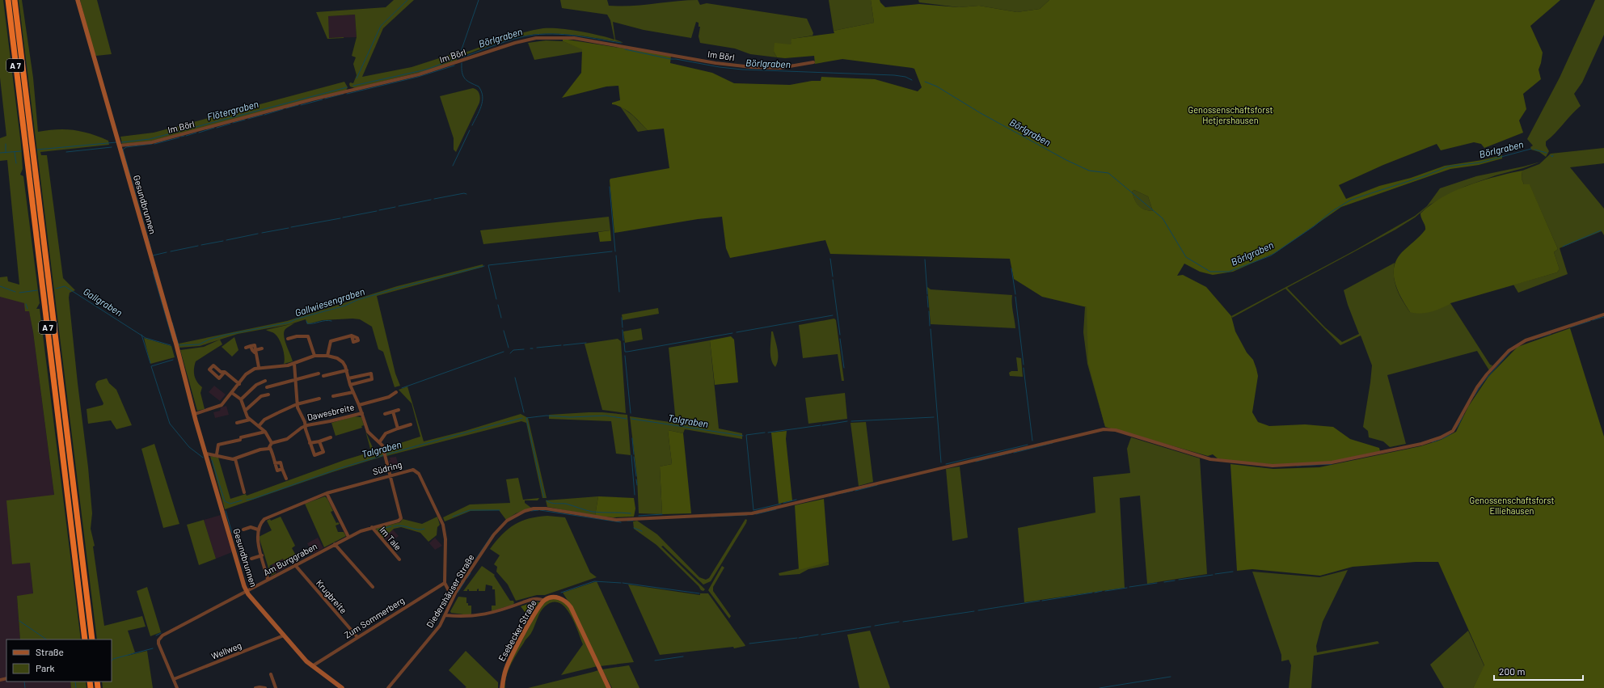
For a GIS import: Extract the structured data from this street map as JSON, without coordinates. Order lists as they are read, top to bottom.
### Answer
{
  "streets": {
    "highway": ["A 7"],
    "street": [
      "Im Börl",
      "Gesundbrunnen",
      "Dawesbreite",
      "Südring",
      "Im Tale",
      "Am Burggraben",
      "Diedershäuser Straße",
      "Krugbreite",
      "Zum Sommerberg",
      "Esebecker Straße",
      "Wellweg"
    ]
  },
  "crossings": [
    ["Im Börl", "Gesundbrunnen"],
    ["Gesundbrunnen", "Am Burggraben"],
    ["Gesundbrunnen", "Zum Sommerberg"],
    ["Gesundbrunnen", "Wellweg"],
    ["Südring", "Am Burggraben"],
    ["Südring", "Diedershäuser Straße"],
    ["Südring", "Zum Sommerberg"],
    ["Im Tale", "Am Burggraben"],
    ["Am Burggraben", "Krugbreite"],
    ["Am Burggraben", "Wellweg"],
    ["Krugbreite", "Zum Sommerberg"]
  ],
  "water": [
    "Börlgraben",
    "Flötergraben",
    "Gallgraben",
    "Gallwiesengraben",
    "Talgraben"
  ],
  "parks": ["Genossenschaftsforst Hetjershausen", "Genossenschaftsforst Elliehausen"],
  "legend": ["Straße", "Park"],
  "scale_bar": "200 m"
}
